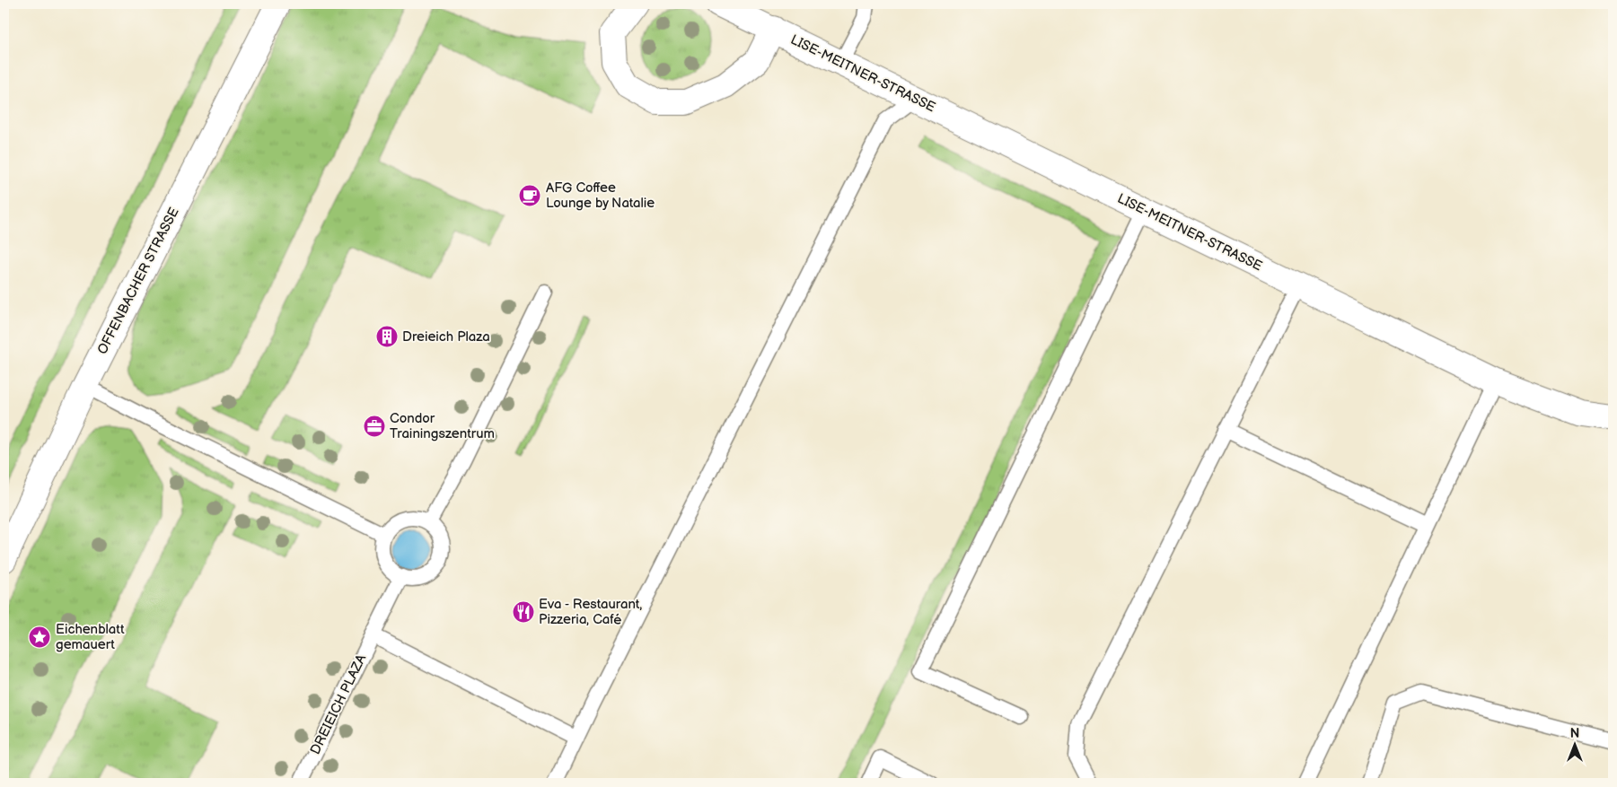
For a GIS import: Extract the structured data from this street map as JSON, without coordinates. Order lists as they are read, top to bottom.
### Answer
{
  "streets": {
    "street": ["LISE-MEITNER-STRASSE", "OFFENBACHER STRASSE"],
    "lane": ["DREIEICH PLAZA"]
  },
  "places": {
    "cafe": ["AFG Coffee Lounge by Natalie"],
    "building": ["Dreieich Plaza"],
    "office": ["Condor Trainingszentrum"],
    "restaurant": ["Eva - Restaurant, Pizzeria, Café"],
    "place": ["Eichenblatt gemauert"]
  },
  "north": "top"
}
